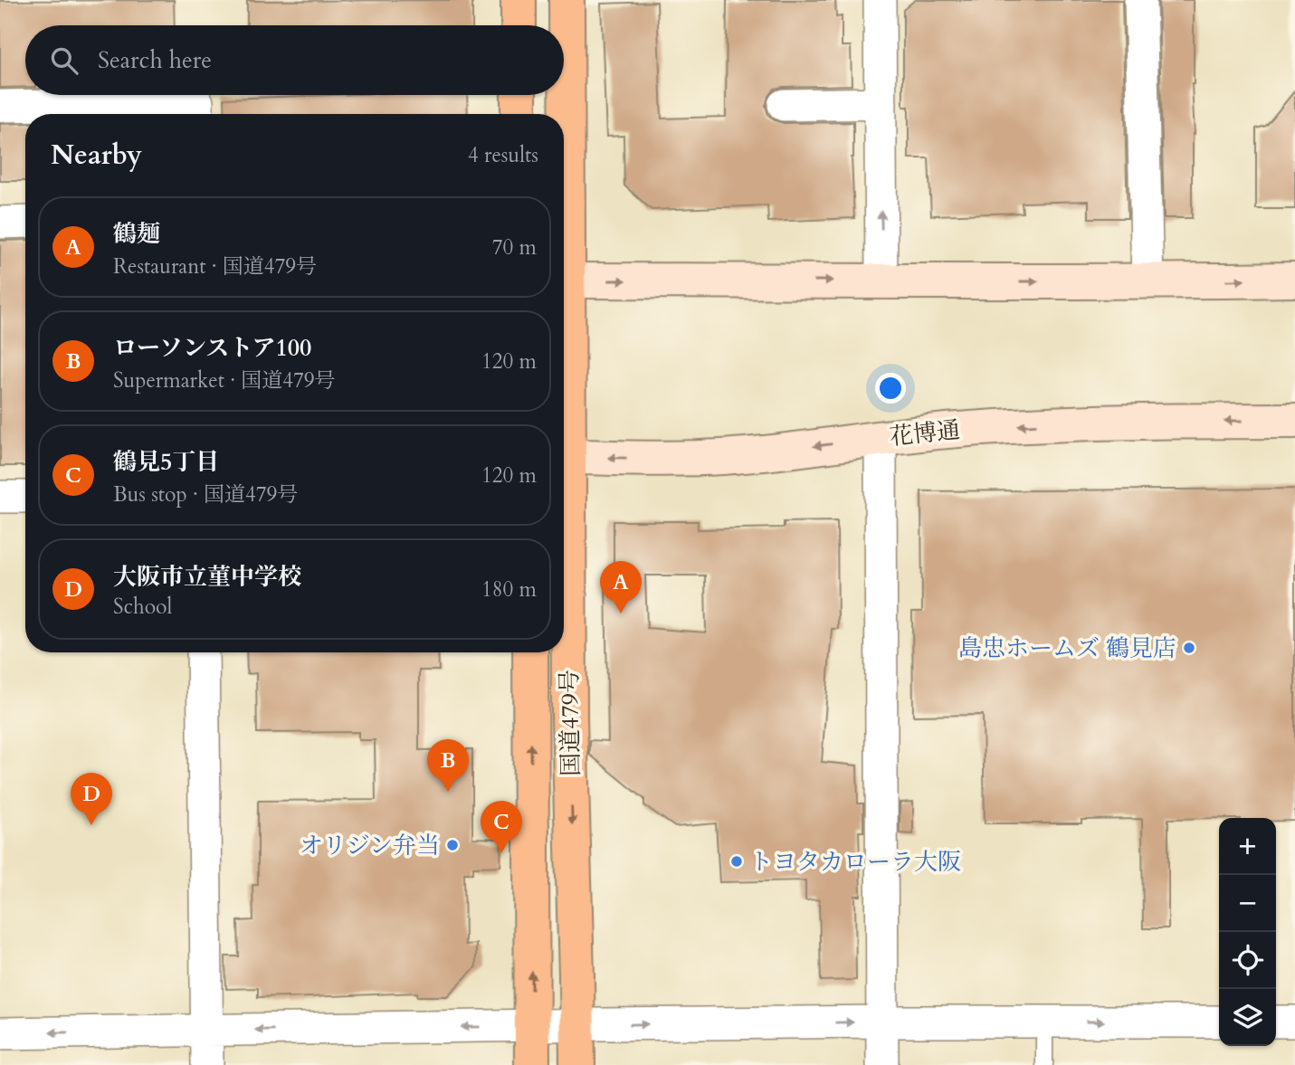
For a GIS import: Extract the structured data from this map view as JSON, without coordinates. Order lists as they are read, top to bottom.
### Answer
{
  "streets": {
    "highway": ["国道479号"],
    "street": ["花博通"]
  },
  "places": ["島忠ホームズ 鶴見店", "オリジン弁当", "トヨタカローラ大阪"],
  "page": {
    "search": "Search here",
    "heading": ["Nearby", "4 results"],
    "list": [
      {
        "mark": "A",
        "name": "鶴麺",
        "note": "Restaurant · 国道479号",
        "value": "70 m"
      },
      {
        "mark": "B",
        "name": "ローソンストア100",
        "note": "Supermarket · 国道479号",
        "value": "120 m"
      },
      {
        "mark": "C",
        "name": "鶴見5丁目",
        "note": "Bus stop · 国道479号",
        "value": "120 m"
      },
      {
        "mark": "D",
        "name": "大阪市立菫中学校",
        "note": "School",
        "value": "180 m"
      }
    ],
    "pins": [
      "A",
      "B",
      "D",
      "C"
    ],
    "map_buttons": ["+", "−"]
  }
}
